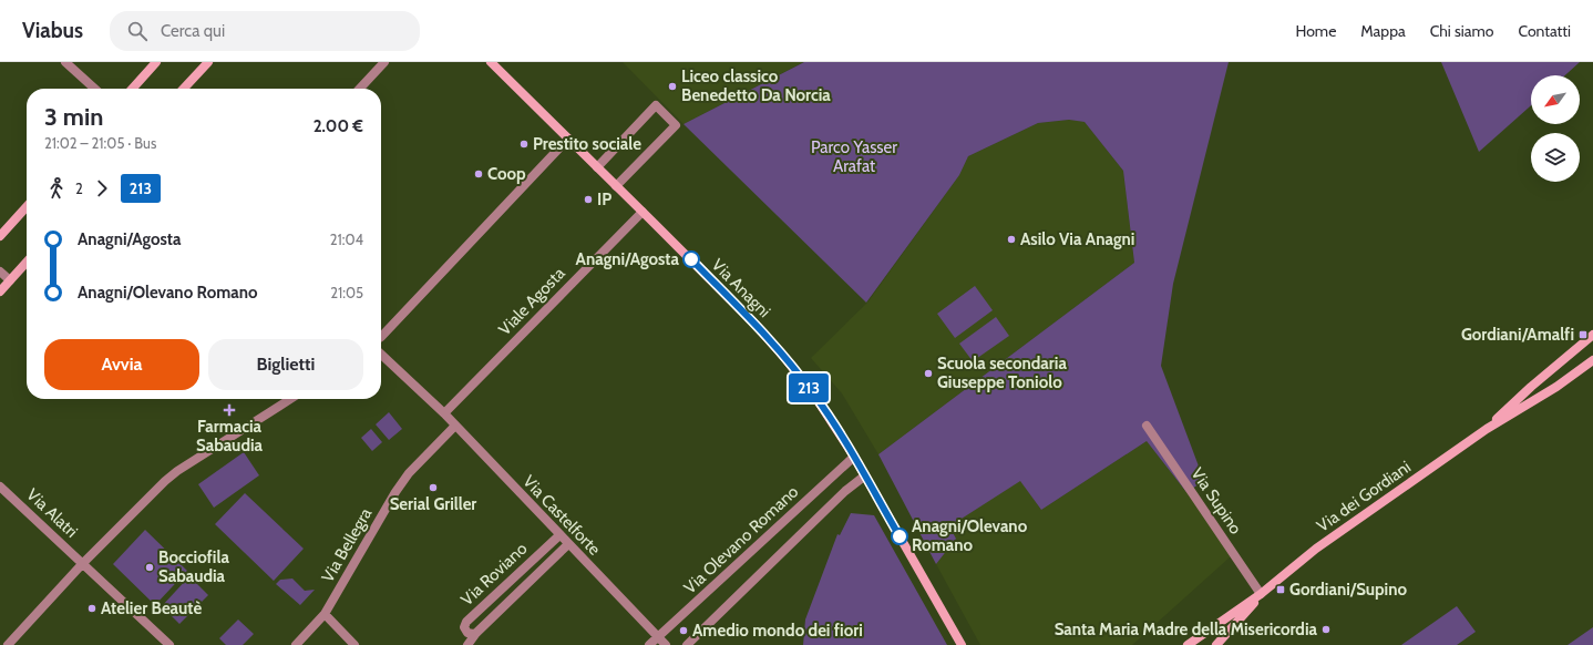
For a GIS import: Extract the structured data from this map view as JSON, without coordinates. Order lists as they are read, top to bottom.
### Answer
{
  "streets": {
    "street": [
      "Via Anagni",
      "Viale Agosta",
      "Via dei Gordiani",
      "Via Supino",
      "Via Alatri",
      "Via Castelforte",
      "Via Olevano Romano",
      "Via Bellegra",
      "Via Roviano"
    ]
  },
  "crossings": [
    ["Via Anagni", "Viale Agosta"],
    ["Via Anagni", "Via Olevano Romano"],
    ["Viale Agosta", "Via Castelforte"],
    ["Via dei Gordiani", "Via Supino"],
    ["Via Castelforte", "Via Olevano Romano"],
    ["Via Castelforte", "Via Bellegra"],
    ["Via Castelforte", "Via Roviano"]
  ],
  "parks": ["Parco Yasser Arafat"],
  "places": {
    "other": [
      "Liceo classico Benedetto Da Norcia",
      "Prestito sociale",
      "Coop",
      "IP",
      "Asilo Via Anagni",
      "Anagni/Agosta",
      "Scuola secondaria Giuseppe Toniolo",
      "Serial Griller",
      "Anagni/Olevano Romano",
      "Bocciofila Sabaudia",
      "Atelier Beautè",
      "Santa Maria Madre della Misericordia",
      "Amedio mondo dei fiori"
    ],
    "transit": ["Gordiani/Amalfi", "Gordiani/Supino"],
    "health": ["Farmacia Sabaudia"]
  },
  "lines": ["bus line 213"],
  "north": "bottom left",
  "page": {
    "header": "Viabus",
    "search": "Cerca qui",
    "nav": [
      "Home",
      "Mappa",
      "Chi siamo",
      "Contatti"
    ],
    "on_map": "213",
    "heading": ["3 min", "21:02 – 21:05 · Bus", "2.00 €"],
    "legs": ["2", "213"],
    "list": [
      {
        "name": "Anagni/Agosta",
        "value": "21:04"
      },
      {
        "name": "Anagni/Olevano Romano",
        "value": "21:05"
      }
    ],
    "buttons": ["Avvia", "Biglietti"]
  }
}
